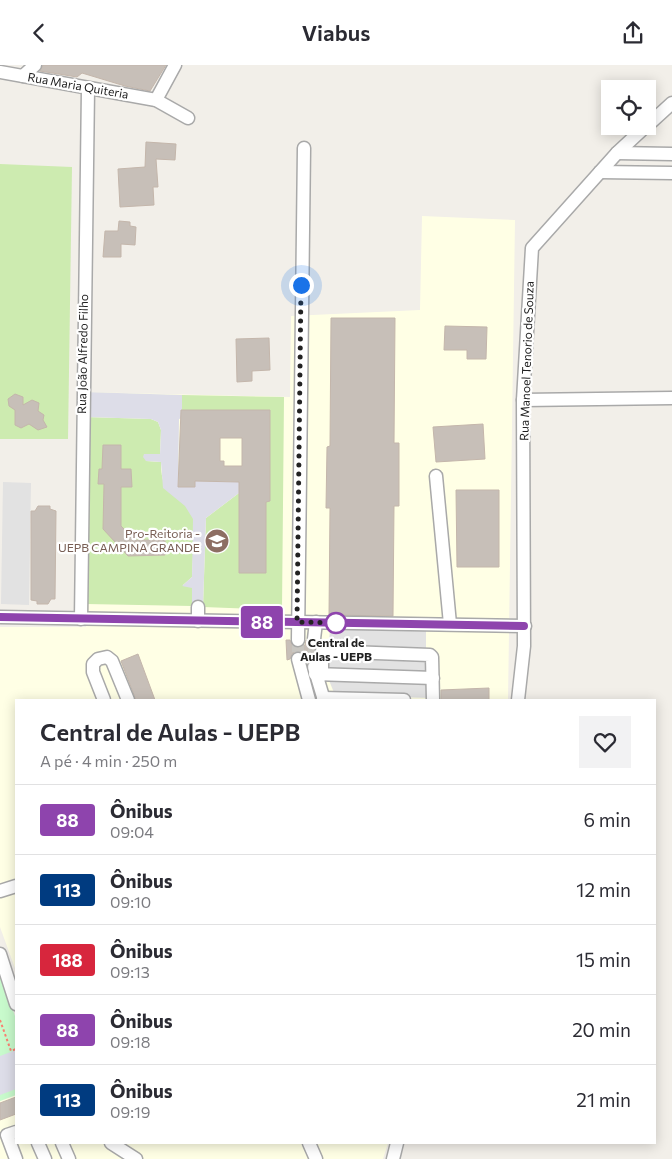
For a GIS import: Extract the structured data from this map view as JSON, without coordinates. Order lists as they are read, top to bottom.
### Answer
{
  "streets": {
    "street": ["Rua Maria Quiteria", "Rua João Alfredo Filho", "Rua Manoel Tenorio de Souza"]
  },
  "crossings": [
    ["Rua Maria Quiteria", "Rua João Alfredo Filho"]
  ],
  "places": {
    "school or university": ["Pro-Reitoria - UEPB CAMPINA GRANDE"],
    "other": ["Central de Aulas - UEPB"]
  },
  "lines": ["bus line 88"],
  "page": {
    "header": "Viabus",
    "on_map": "88",
    "heading": ["Central de Aulas - UEPB", "A pé · 4 min · 250 m"],
    "list": [
      {
        "mark": "88",
        "name": "Ônibus",
        "note": "09:04",
        "value": "6 min"
      },
      {
        "mark": "113",
        "name": "Ônibus",
        "note": "09:10",
        "value": "12 min"
      },
      {
        "mark": "188",
        "name": "Ônibus",
        "note": "09:13",
        "value": "15 min"
      },
      {
        "mark": "88",
        "name": "Ônibus",
        "note": "09:18",
        "value": "20 min"
      },
      {
        "mark": "113",
        "name": "Ônibus",
        "note": "09:19",
        "value": "21 min"
      }
    ]
  }
}
